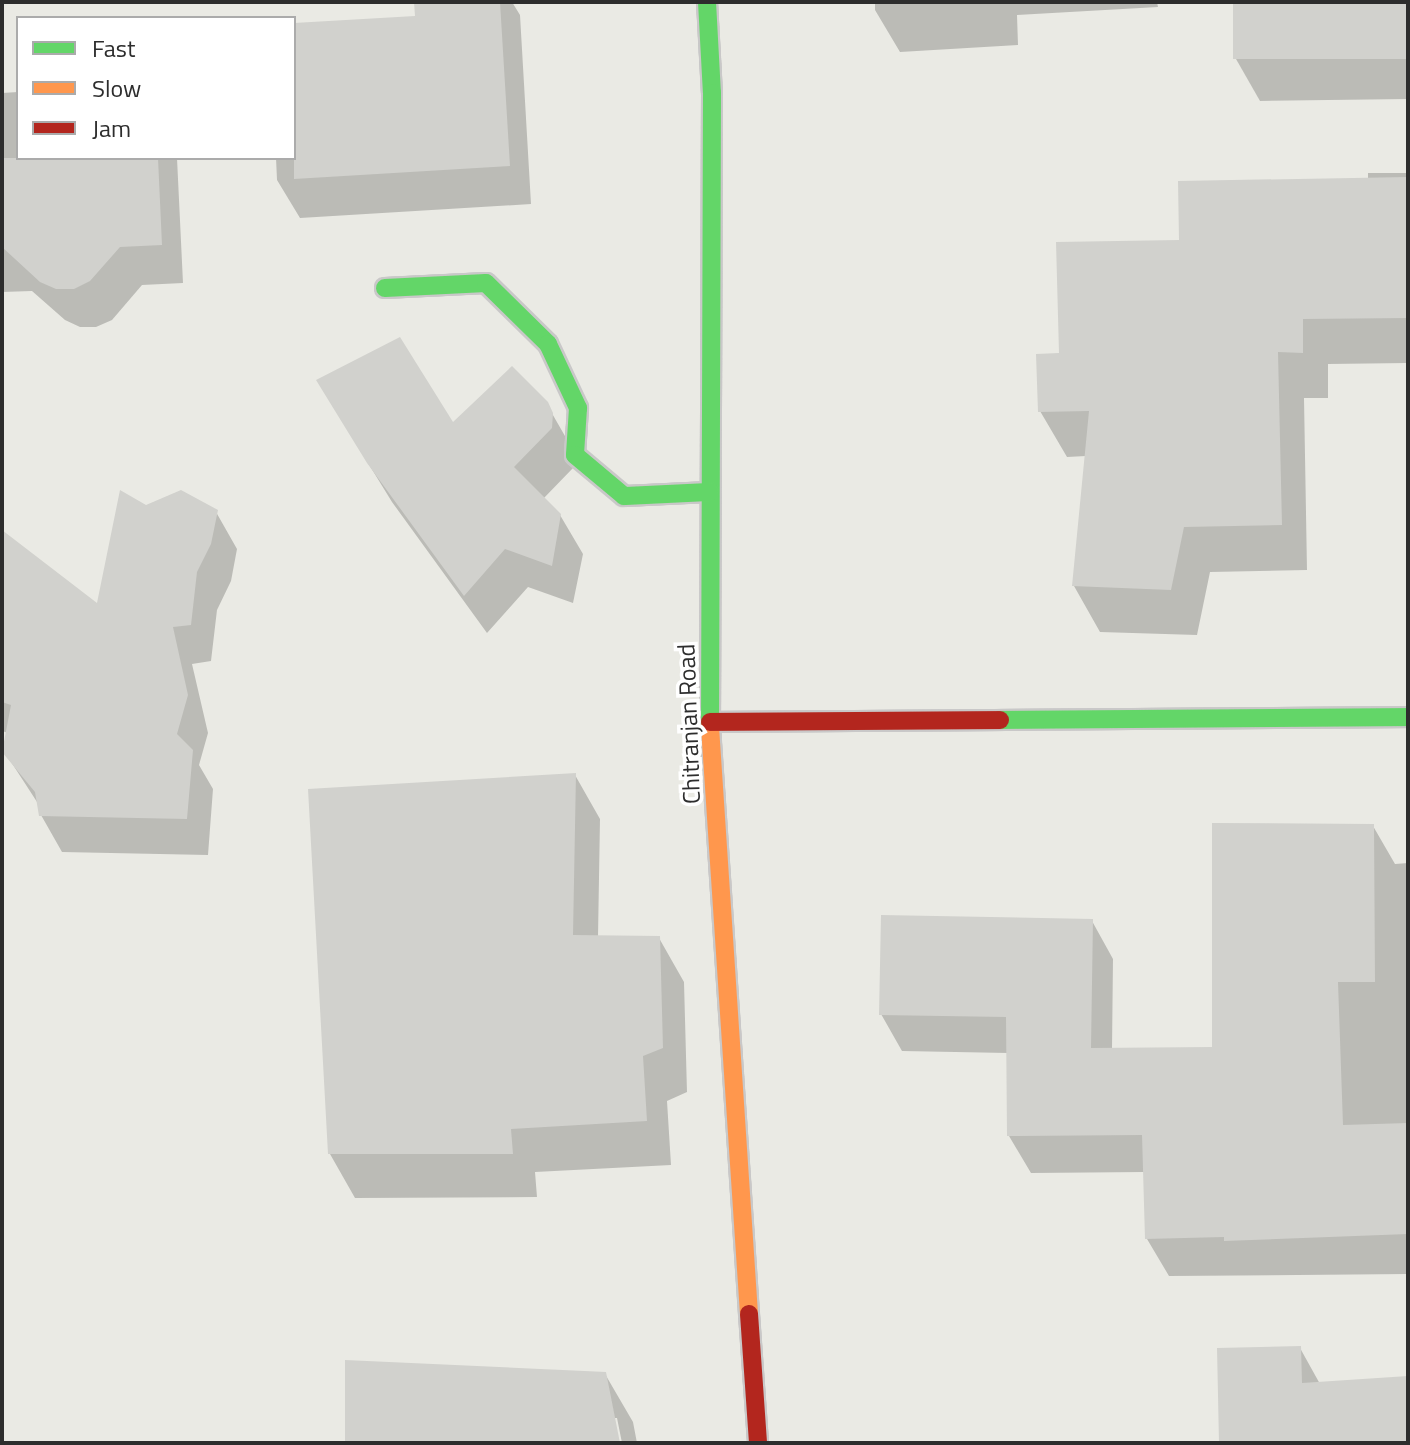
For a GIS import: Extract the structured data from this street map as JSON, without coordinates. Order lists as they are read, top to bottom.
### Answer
{
  "streets": {
    "street": ["Chitranjan Road"]
  },
  "legend": ["Fast", "Slow", "Jam"]
}
